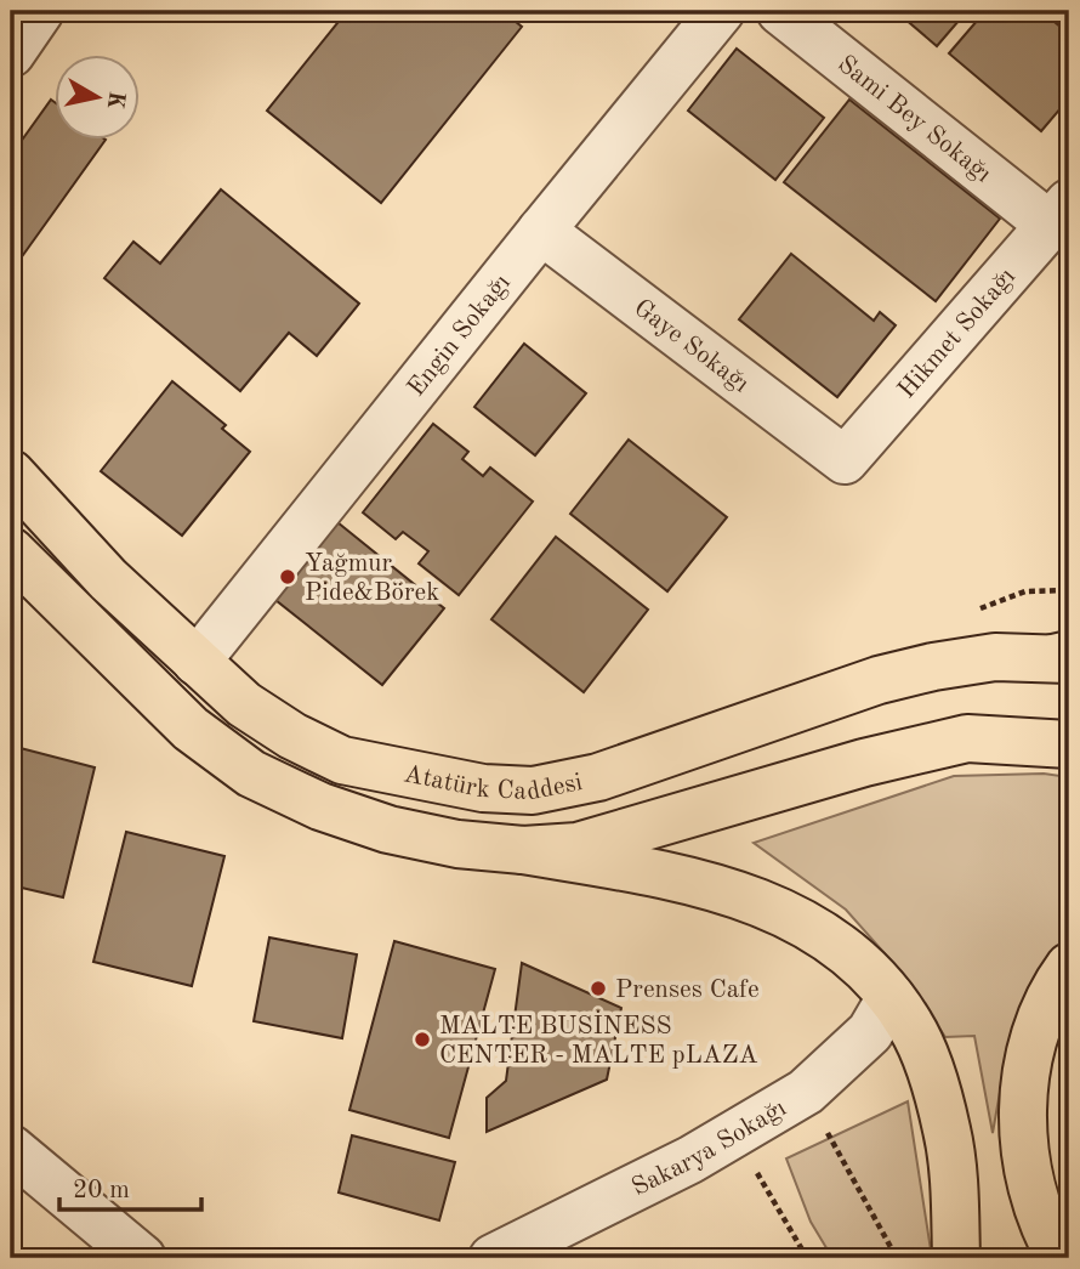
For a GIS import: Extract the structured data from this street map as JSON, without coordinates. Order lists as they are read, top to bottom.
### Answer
{
  "streets": {
    "main road": ["Atatürk Caddesi"],
    "street": [
      "Sami Bey Sokağı",
      "Hikmet Sokağı",
      "Engin Sokağı",
      "Gaye Sokağı",
      "Sakarya Sokağı"
    ]
  },
  "crossings": [
    ["Sami Bey Sokağı", "Hikmet Sokağı"],
    ["Hikmet Sokağı", "Gaye Sokağı"],
    ["Engin Sokağı", "Gaye Sokağı"],
    ["Engin Sokağı", "Atatürk Caddesi"]
  ],
  "places": ["Yağmur Pide&Börek", "Prenses Cafe", "MALTE BUSİNESS CENTER - MALTE pLAZA"],
  "scale_bar": "20 m",
  "north": "right"
}
